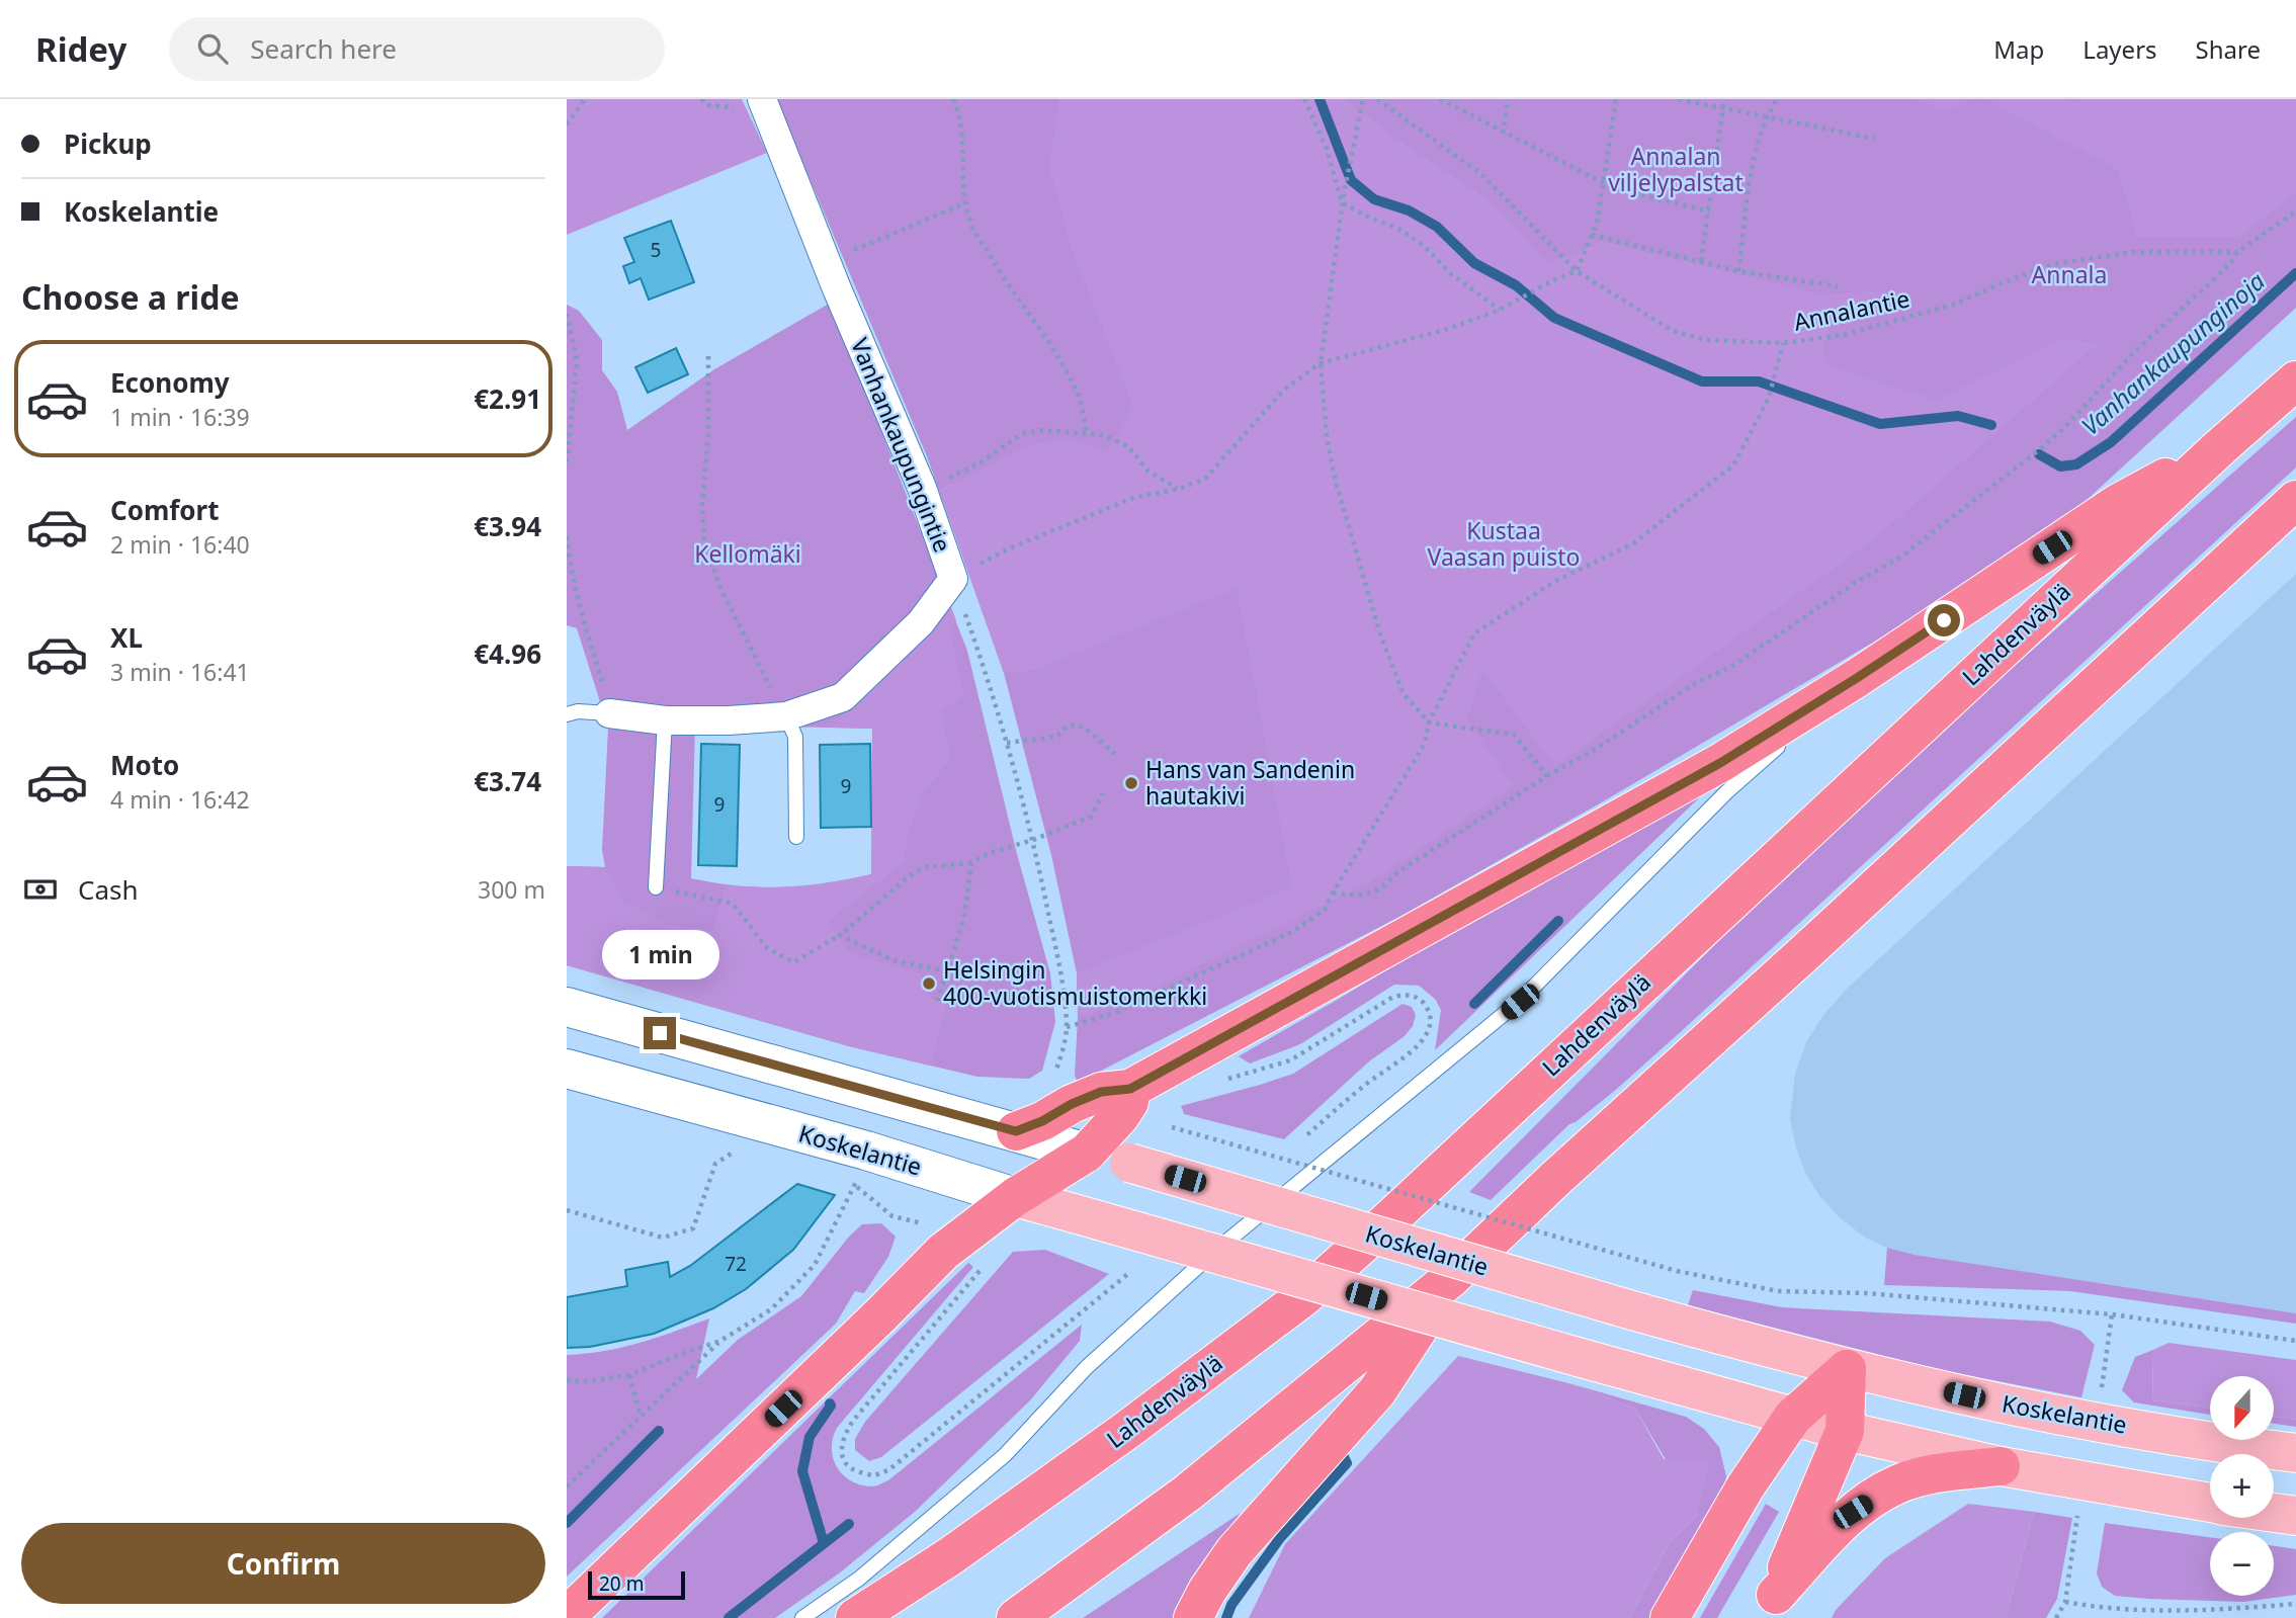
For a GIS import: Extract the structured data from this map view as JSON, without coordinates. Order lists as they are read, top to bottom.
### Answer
{
  "streets": {
    "highway": ["Lahdenväylä"],
    "main road": ["Koskelantie"],
    "street": ["Vanhankaupungintie"],
    "path": ["Annalantie"]
  },
  "water": ["Vanhankaupunginoja"],
  "parks": [
    "Annalan viljelypalstat",
    "Annala",
    "Kustaa Vaasan puisto",
    "Kellomäki"
  ],
  "places": ["Hans van Sandenin hautakivi", "Helsingin 400-vuotismuistomerkki"],
  "house_numbers": [
    "5",
    "9",
    "9",
    "72"
  ],
  "scale_bar": "20 m",
  "north": "bottom",
  "page": {
    "header": "Ridey",
    "search": "Search here",
    "nav": ["Map", "Layers", "Share"],
    "banner": ["Pickup", "Koskelantie"],
    "heading": "Choose a ride",
    "list": [
      {
        "name": "Economy",
        "note": "1 min · 16:39",
        "value": "€2.91"
      },
      {
        "name": "Comfort",
        "note": "2 min · 16:40",
        "value": "€3.94"
      },
      {
        "name": "XL",
        "note": "3 min · 16:41",
        "value": "€4.96"
      },
      {
        "name": "Moto",
        "note": "4 min · 16:42",
        "value": "€3.74"
      }
    ],
    "pay": ["Cash", "300 m"],
    "bubble": "1 min",
    "map_buttons": ["+", "−"],
    "buttons": "Confirm",
    "scale": "20 m"
  }
}
